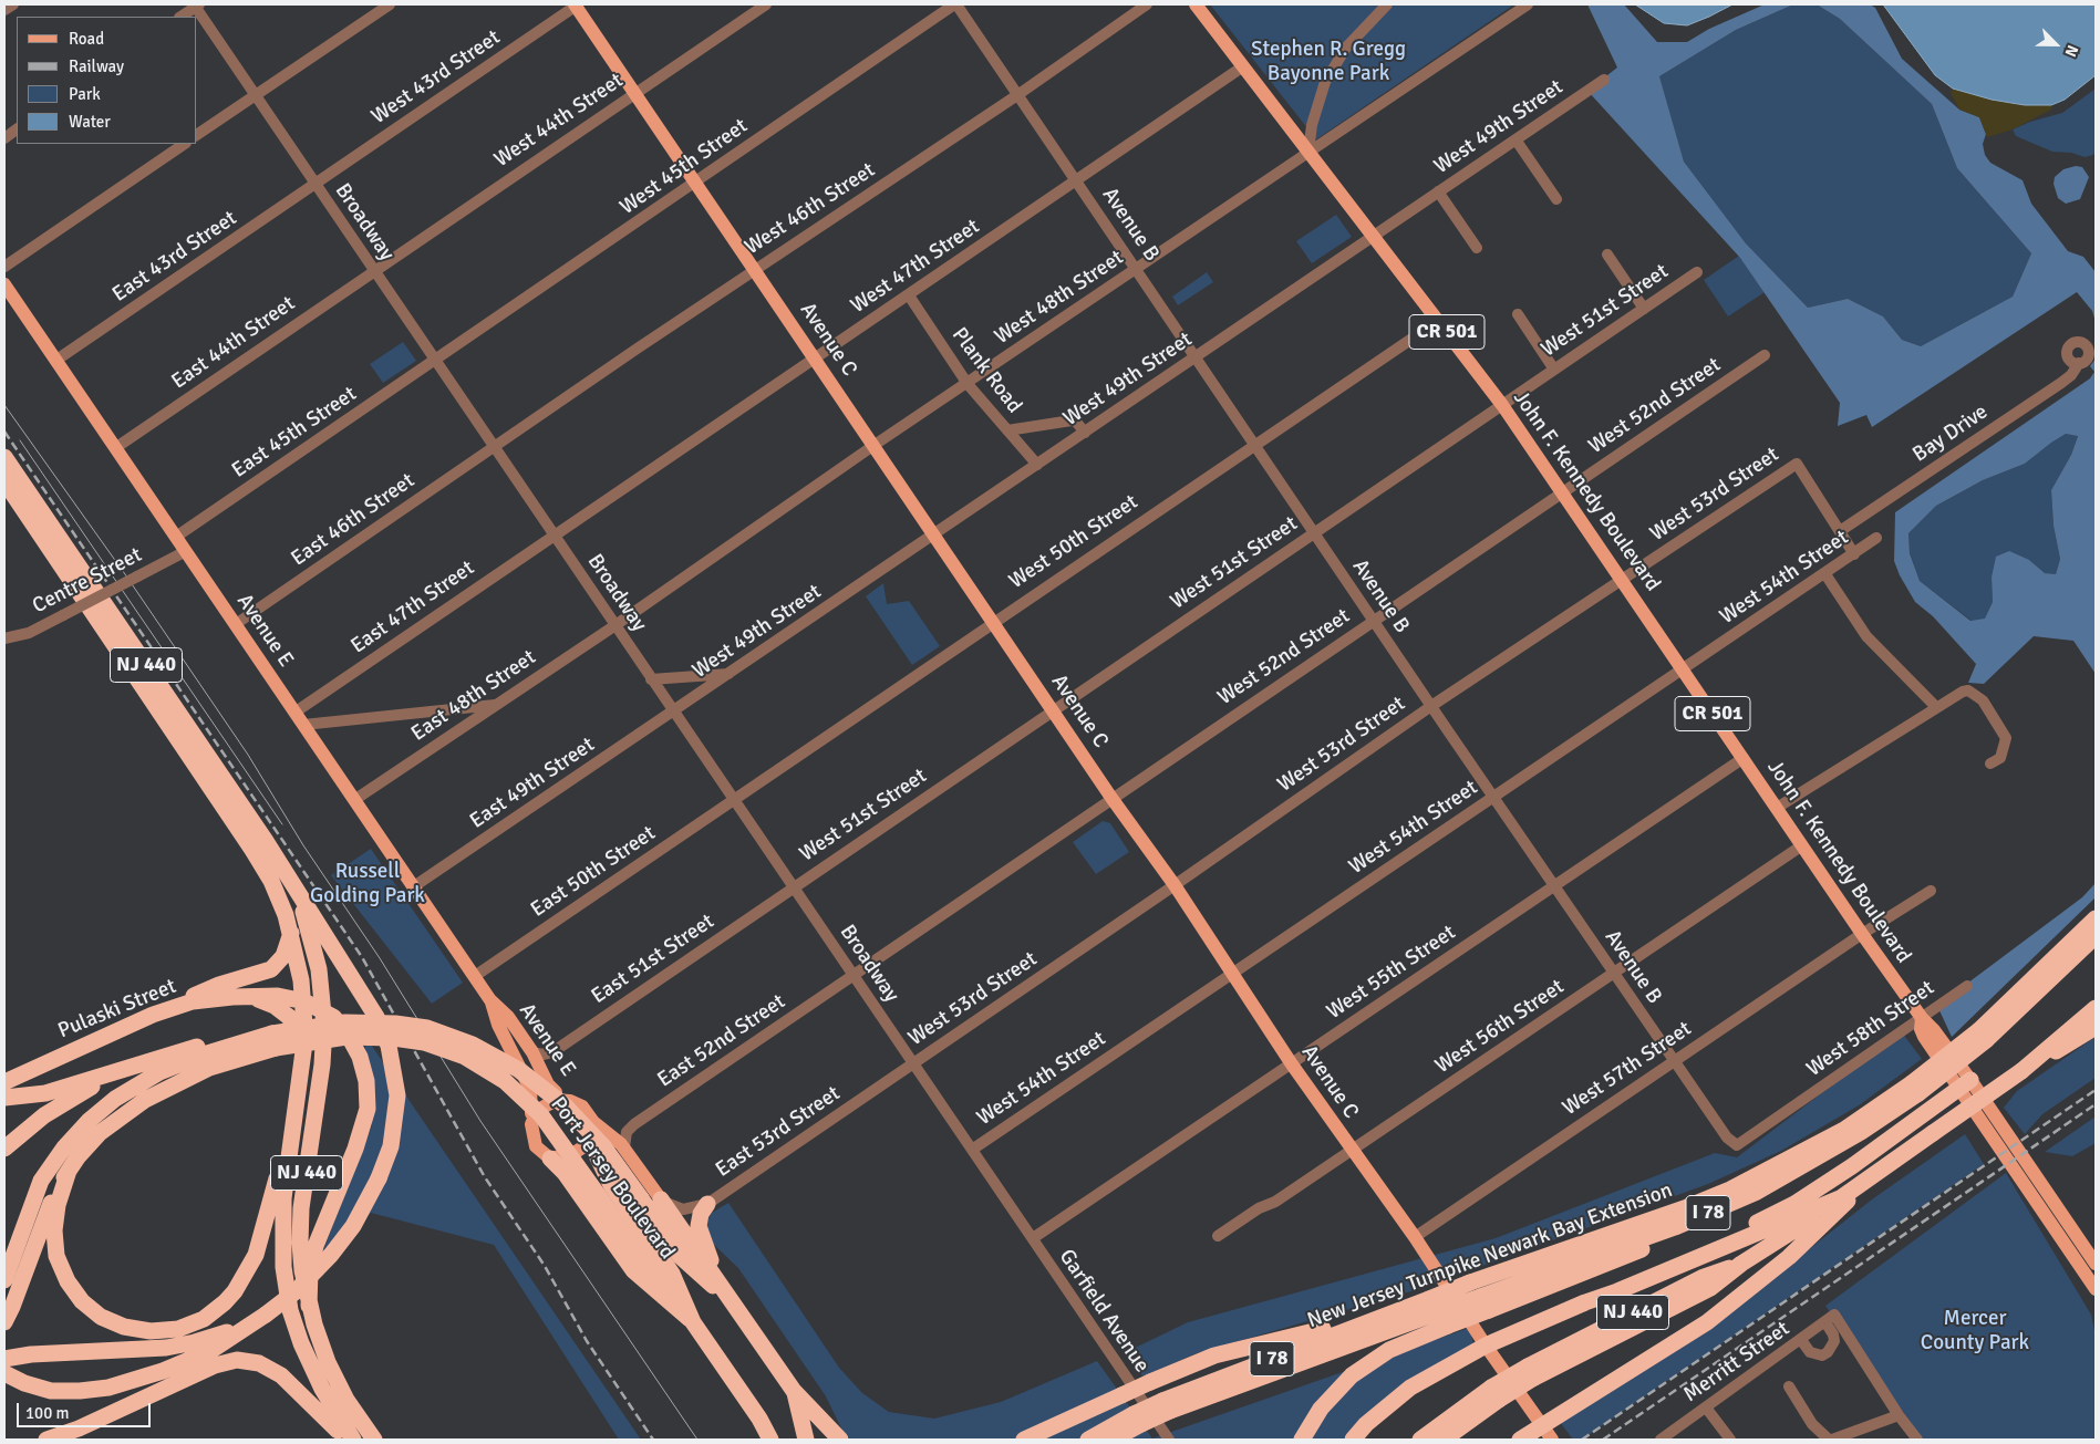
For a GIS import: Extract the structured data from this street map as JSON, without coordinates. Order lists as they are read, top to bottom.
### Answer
{
  "streets": {
    "highway": [
      "NJ 440",
      "Pulaski Street",
      "Port Jersey Boulevard",
      "I 78",
      "New Jersey Turnpike Newark Bay Extension"
    ],
    "main road": [
      "CR 501",
      "Avenue C",
      "John F. Kennedy Boulevard",
      "Avenue E"
    ],
    "street": [
      "West 43rd Street",
      "West 44th Street",
      "West 49th Street",
      "West 45th Street",
      "West 46th Street",
      "Broadway",
      "Avenue B",
      "East 43rd Street",
      "West 47th Street",
      "West 48th Street",
      "West 51st Street",
      "East 44th Street",
      "Plank Road",
      "West 52nd Street",
      "East 45th Street",
      "Bay Drive",
      "West 53rd Street",
      "East 46th Street",
      "West 50th Street",
      "West 54th Street",
      "Centre Street",
      "East 47th Street",
      "East 48th Street",
      "East 49th Street",
      "East 50th Street",
      "East 51st Street",
      "West 55th Street",
      "West 56th Street",
      "West 58th Street",
      "East 52nd Street",
      "West 57th Street",
      "East 53rd Street",
      "Garfield Avenue",
      "Merritt Street"
    ]
  },
  "crossings": [
    ["West 43rd Street", "Broadway"],
    ["West 43rd Street", "East 43rd Street"],
    ["West 43rd Street", "Avenue C"],
    ["West 44th Street", "Broadway"],
    ["West 44th Street", "Avenue C"],
    ["West 44th Street", "East 44th Street"],
    ["West 49th Street", "Broadway"],
    ["West 49th Street", "Avenue B"],
    ["West 49th Street", "Avenue C"],
    ["West 49th Street", "Plank Road"],
    ["West 49th Street", "John F. Kennedy Boulevard"],
    ["West 49th Street", "East 49th Street"],
    ["West 45th Street", "Broadway"],
    ["West 45th Street", "Avenue B"],
    ["West 45th Street", "Avenue C"],
    ["West 45th Street", "East 45th Street"],
    ["West 46th Street", "Broadway"],
    ["West 46th Street", "Avenue B"],
    ["West 46th Street", "Avenue C"],
    ["West 46th Street", "East 46th Street"],
    ["Broadway", "East 43rd Street"],
    ["Broadway", "West 47th Street"],
    ["Broadway", "West 48th Street"],
    ["Broadway", "West 51st Street"],
    ["Broadway", "East 44th Street"],
    ["Broadway", "West 52nd Street"],
    ["Broadway", "East 45th Street"],
    ["Broadway", "West 53rd Street"],
    ["Broadway", "East 46th Street"],
    ["Broadway", "West 50th Street"],
    ["Broadway", "West 54th Street"],
    ["Broadway", "East 47th Street"],
    ["Broadway", "East 48th Street"],
    ["Broadway", "East 49th Street"],
    ["Broadway", "East 50th Street"],
    ["Broadway", "East 51st Street"],
    ["Broadway", "East 52nd Street"],
    ["Broadway", "East 53rd Street"],
    ["Broadway", "Garfield Avenue"],
    ["Avenue B", "West 47th Street"],
    ["Avenue B", "West 48th Street"],
    ["Avenue B", "West 51st Street"],
    ["Avenue B", "West 52nd Street"],
    ["Avenue B", "West 53rd Street"],
    ["Avenue B", "West 50th Street"],
    ["Avenue B", "West 54th Street"],
    ["Avenue B", "West 55th Street"],
    ["Avenue B", "West 56th Street"],
    ["Avenue B", "West 58th Street"],
    ["Avenue B", "West 57th Street"],
    ["East 43rd Street", "Avenue E"],
    ["West 47th Street", "Avenue C"],
    ["West 47th Street", "Plank Road"],
    ["West 47th Street", "John F. Kennedy Boulevard"],
    ["West 47th Street", "East 47th Street"],
    ["West 48th Street", "Avenue C"],
    ["West 48th Street", "Plank Road"],
    ["West 48th Street", "John F. Kennedy Boulevard"],
    ["West 48th Street", "East 48th Street"],
    ["West 51st Street", "Avenue C"],
    ["West 51st Street", "John F. Kennedy Boulevard"],
    ["West 51st Street", "East 51st Street"],
    ["Avenue C", "West 52nd Street"],
    ["Avenue C", "West 53rd Street"],
    ["Avenue C", "West 50th Street"],
    ["Avenue C", "West 54th Street"],
    ["Avenue C", "West 55th Street"],
    ["Avenue C", "West 56th Street"],
    ["Avenue C", "West 57th Street"],
    ["East 44th Street", "Avenue E"],
    ["West 52nd Street", "John F. Kennedy Boulevard"],
    ["West 52nd Street", "East 52nd Street"],
    ["East 45th Street", "Avenue E"],
    ["Bay Drive", "West 53rd Street"],
    ["John F. Kennedy Boulevard", "West 53rd Street"],
    ["John F. Kennedy Boulevard", "West 50th Street"],
    ["John F. Kennedy Boulevard", "West 54th Street"],
    ["John F. Kennedy Boulevard", "West 55th Street"],
    ["John F. Kennedy Boulevard", "West 56th Street"],
    ["John F. Kennedy Boulevard", "West 58th Street"],
    ["John F. Kennedy Boulevard", "West 57th Street"],
    ["West 53rd Street", "East 53rd Street"],
    ["East 46th Street", "Avenue E"],
    ["West 50th Street", "East 50th Street"],
    ["Centre Street", "Avenue E"],
    ["East 47th Street", "Avenue E"],
    ["Avenue E", "East 48th Street"],
    ["Avenue E", "East 49th Street"],
    ["Avenue E", "East 50th Street"],
    ["Avenue E", "East 51st Street"],
    ["NJ 440", "Pulaski Street"],
    ["West 55th Street", "Garfield Avenue"]
  ],
  "parks": ["Stephen R. Gregg Bayonne Park", "Russell Golding Park", "Mercer County Park"],
  "legend": [
    "Road",
    "Railway",
    "Park",
    "Water"
  ],
  "scale_bar": "100 m",
  "north": "bottom right"
}
